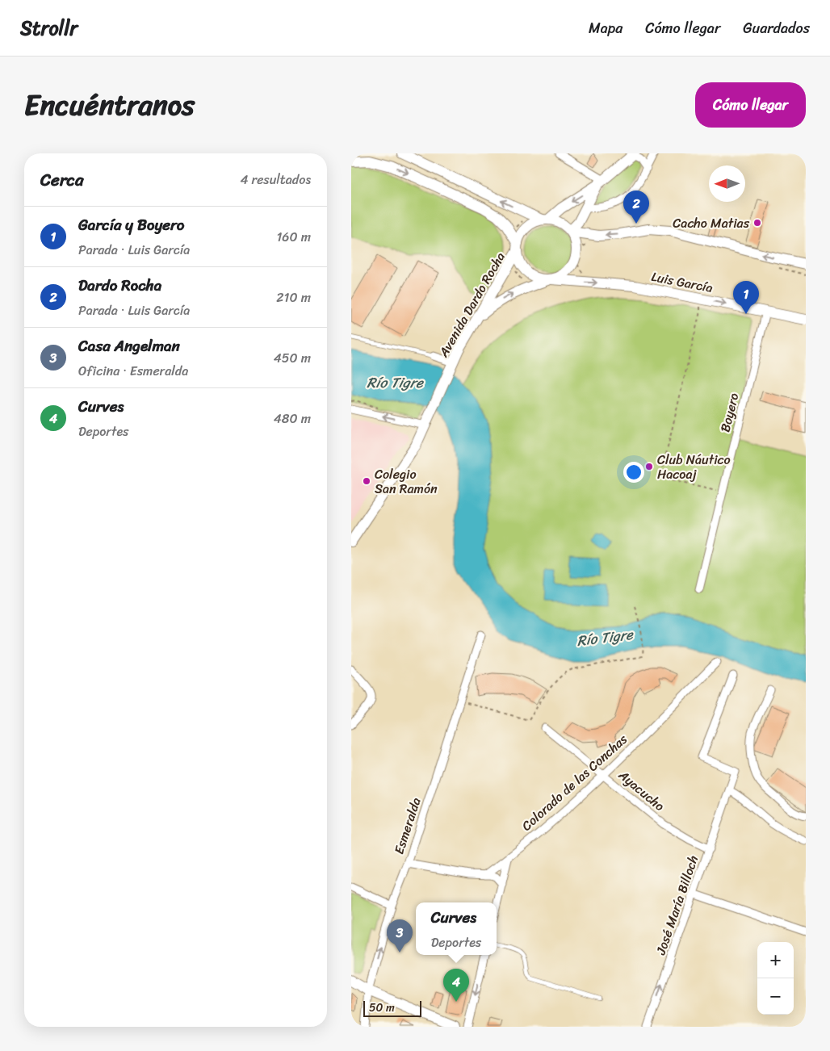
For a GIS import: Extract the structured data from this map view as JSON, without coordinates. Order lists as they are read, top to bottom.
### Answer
{
  "streets": {
    "main road": ["Luis García", "Avenida Dardo Rocha"],
    "street": [
      "Boyero",
      "Colorado de las Conchas",
      "Ayacucho",
      "Esmeralda",
      "José María Billoch"
    ]
  },
  "crossings": [
    ["Luis García", "Avenida Dardo Rocha"],
    ["Luis García", "Boyero"],
    ["Colorado de las Conchas", "Ayacucho"],
    ["Ayacucho", "José María Billoch"]
  ],
  "one_way": ["José María Billoch"],
  "water": ["Río Tigre"],
  "places": ["Cacho Matias", "Club Náutico Hacoaj", "Colegio San Ramón"],
  "scale_bar": "50 m",
  "north": "left",
  "page": {
    "header": "Strollr",
    "nav": ["Mapa", "Cómo llegar", "Guardados"],
    "title": "Encuéntranos",
    "buttons": "Cómo llegar",
    "heading": ["Cerca", "4 resultados"],
    "pins": [
      "2",
      "1",
      "3",
      "4"
    ],
    "list": [
      {
        "mark": "1",
        "name": "García y Boyero",
        "note": "Parada · Luis García",
        "value": "160 m"
      },
      {
        "mark": "2",
        "name": "Dardo Rocha",
        "note": "Parada · Luis García",
        "value": "210 m"
      },
      {
        "mark": "3",
        "name": "Casa Angelman",
        "note": "Oficina · Esmeralda",
        "value": "450 m"
      },
      {
        "mark": "4",
        "name": "Curves",
        "note": "Deportes",
        "value": "480 m"
      }
    ],
    "popup": ["Curves", "Deportes"],
    "map_buttons": ["+", "−"],
    "scale": "50 m"
  }
}
